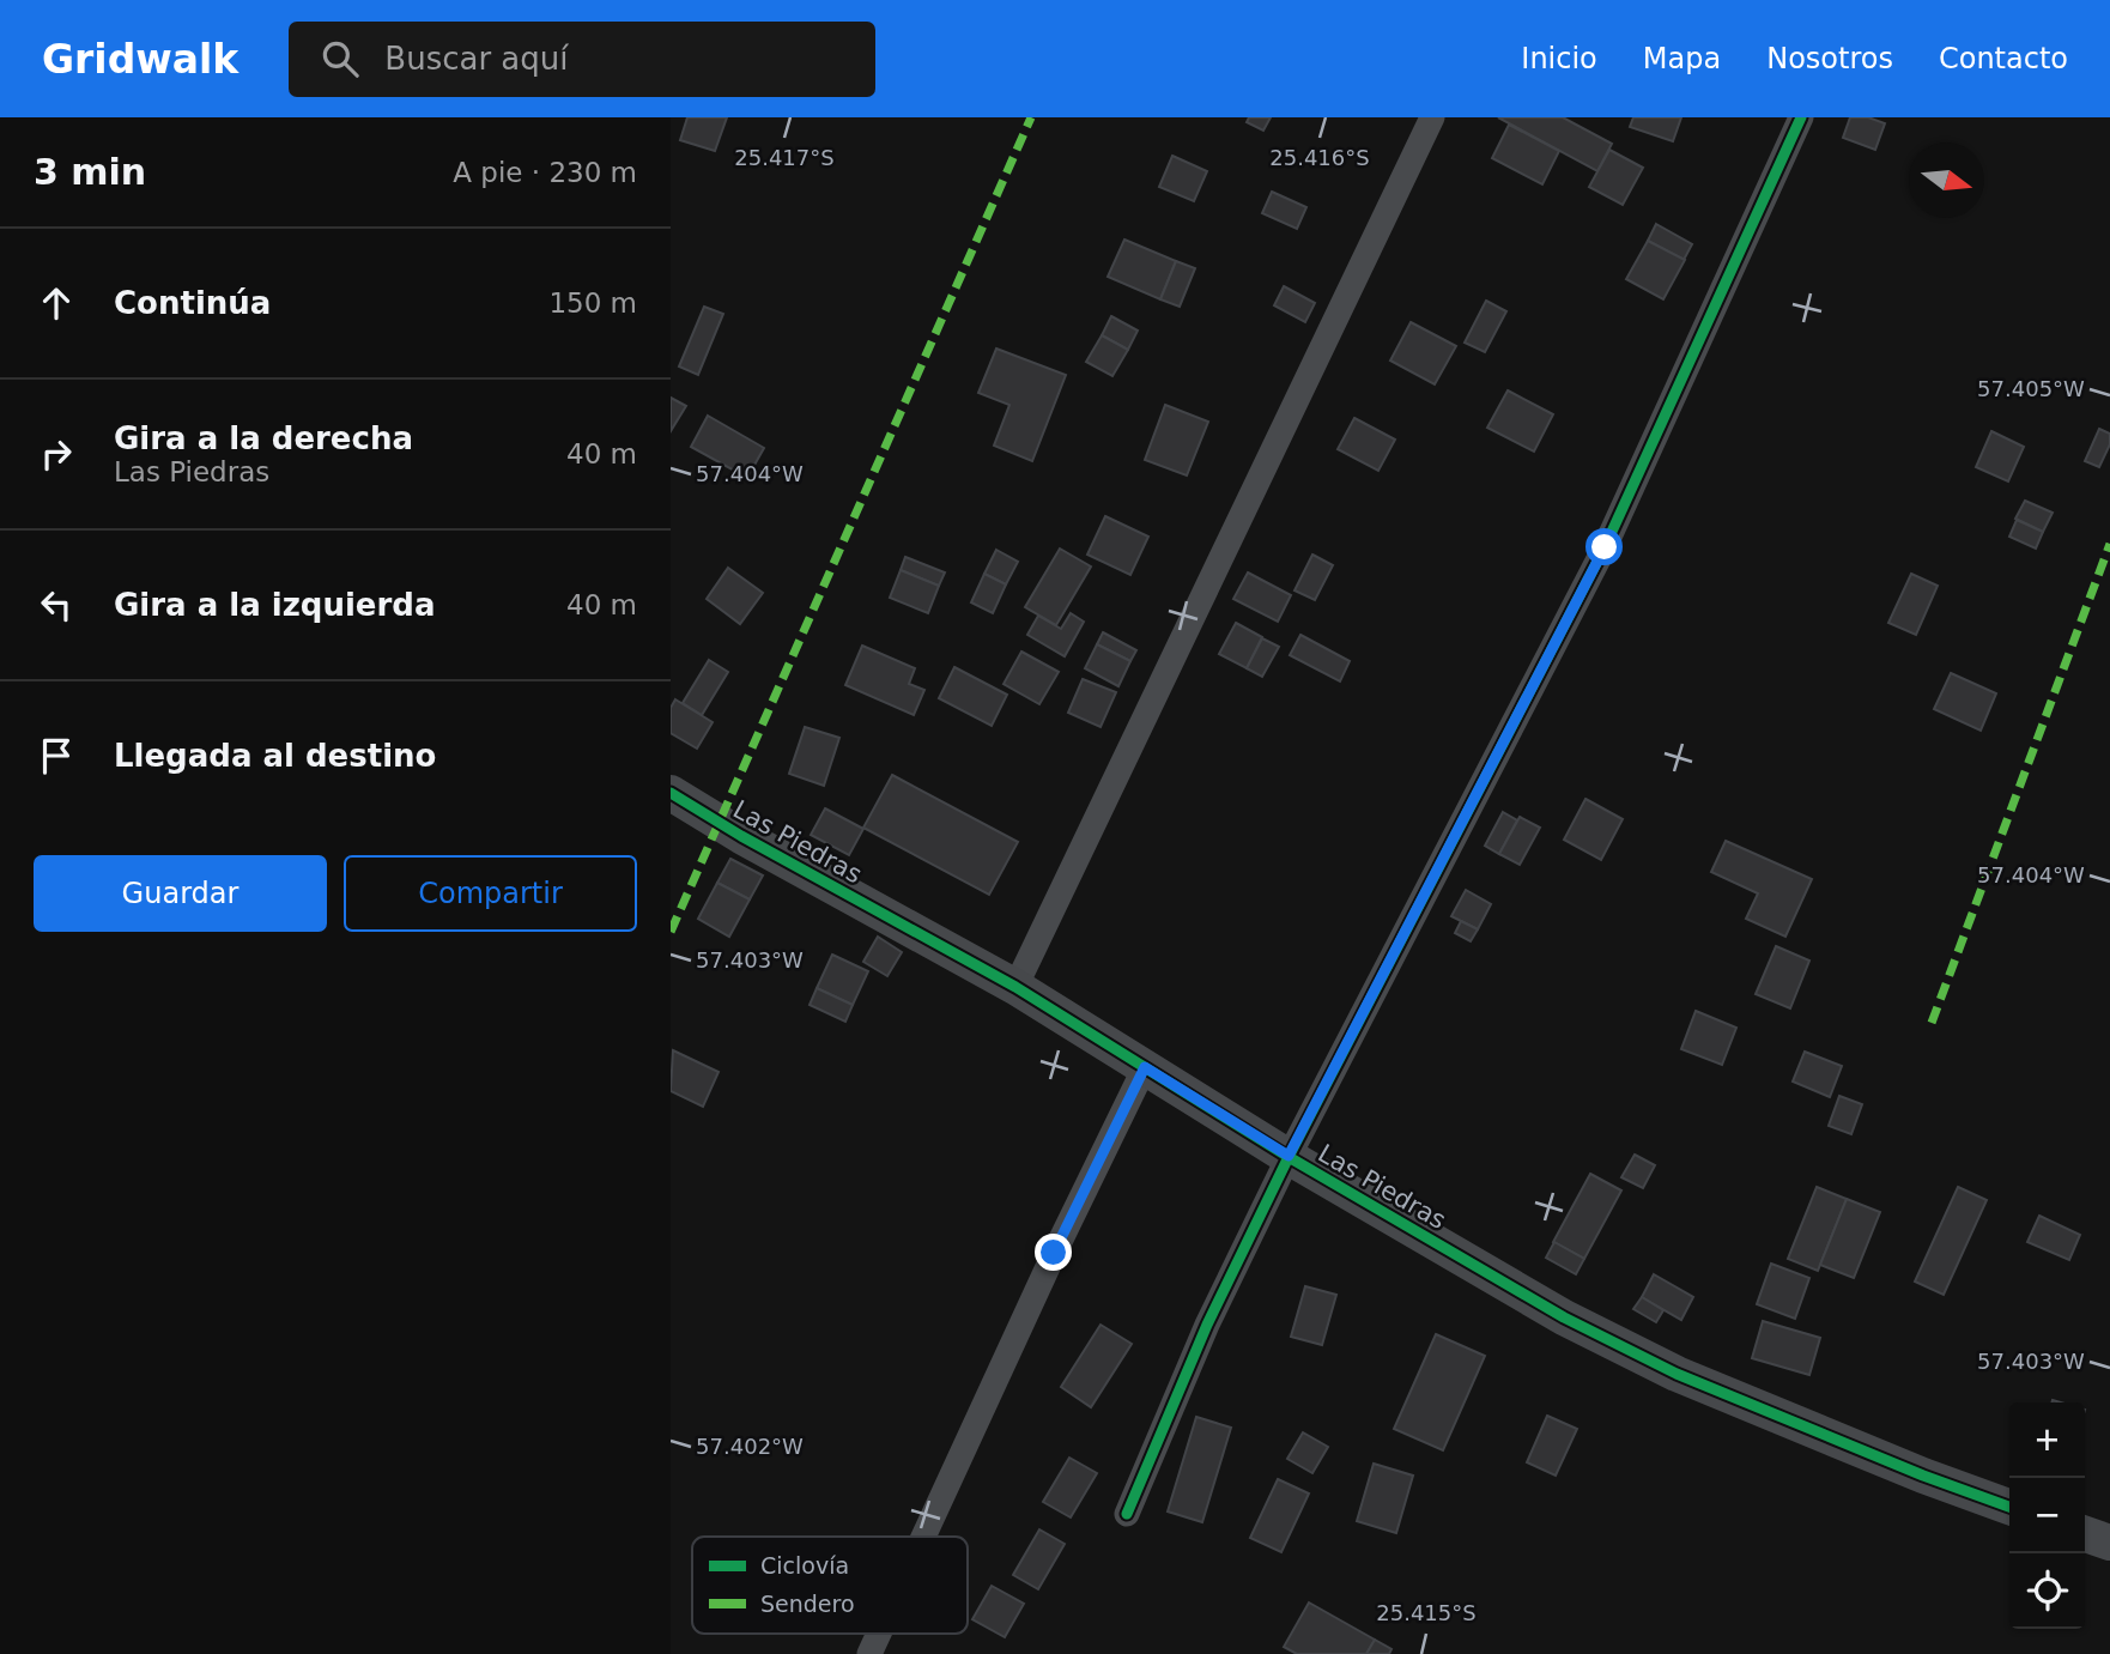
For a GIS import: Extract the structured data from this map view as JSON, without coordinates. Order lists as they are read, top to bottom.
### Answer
{
  "streets": {
    "street": ["Las Piedras"]
  },
  "legend": ["Ciclovía", "Sendero"],
  "north": "right",
  "page": {
    "header": "Gridwalk",
    "search": "Buscar aquí",
    "nav": [
      "Inicio",
      "Mapa",
      "Nosotros",
      "Contacto"
    ],
    "heading": ["3 min", "A pie · 230 m"],
    "list": [
      ["Continúa", "150 m"],
      ["Gira a la derecha", "Las Piedras", "40 m"],
      ["Gira a la izquierda", "40 m"],
      "Llegada al destino"
    ],
    "buttons": ["Guardar", "Compartir"],
    "map_buttons": ["+", "−"]
  },
  "coordinates": [
    "25.417°S",
    "25.416°S",
    "57.405°W",
    "57.404°W",
    "57.403°W",
    "57.402°W",
    "25.415°S"
  ]
}
